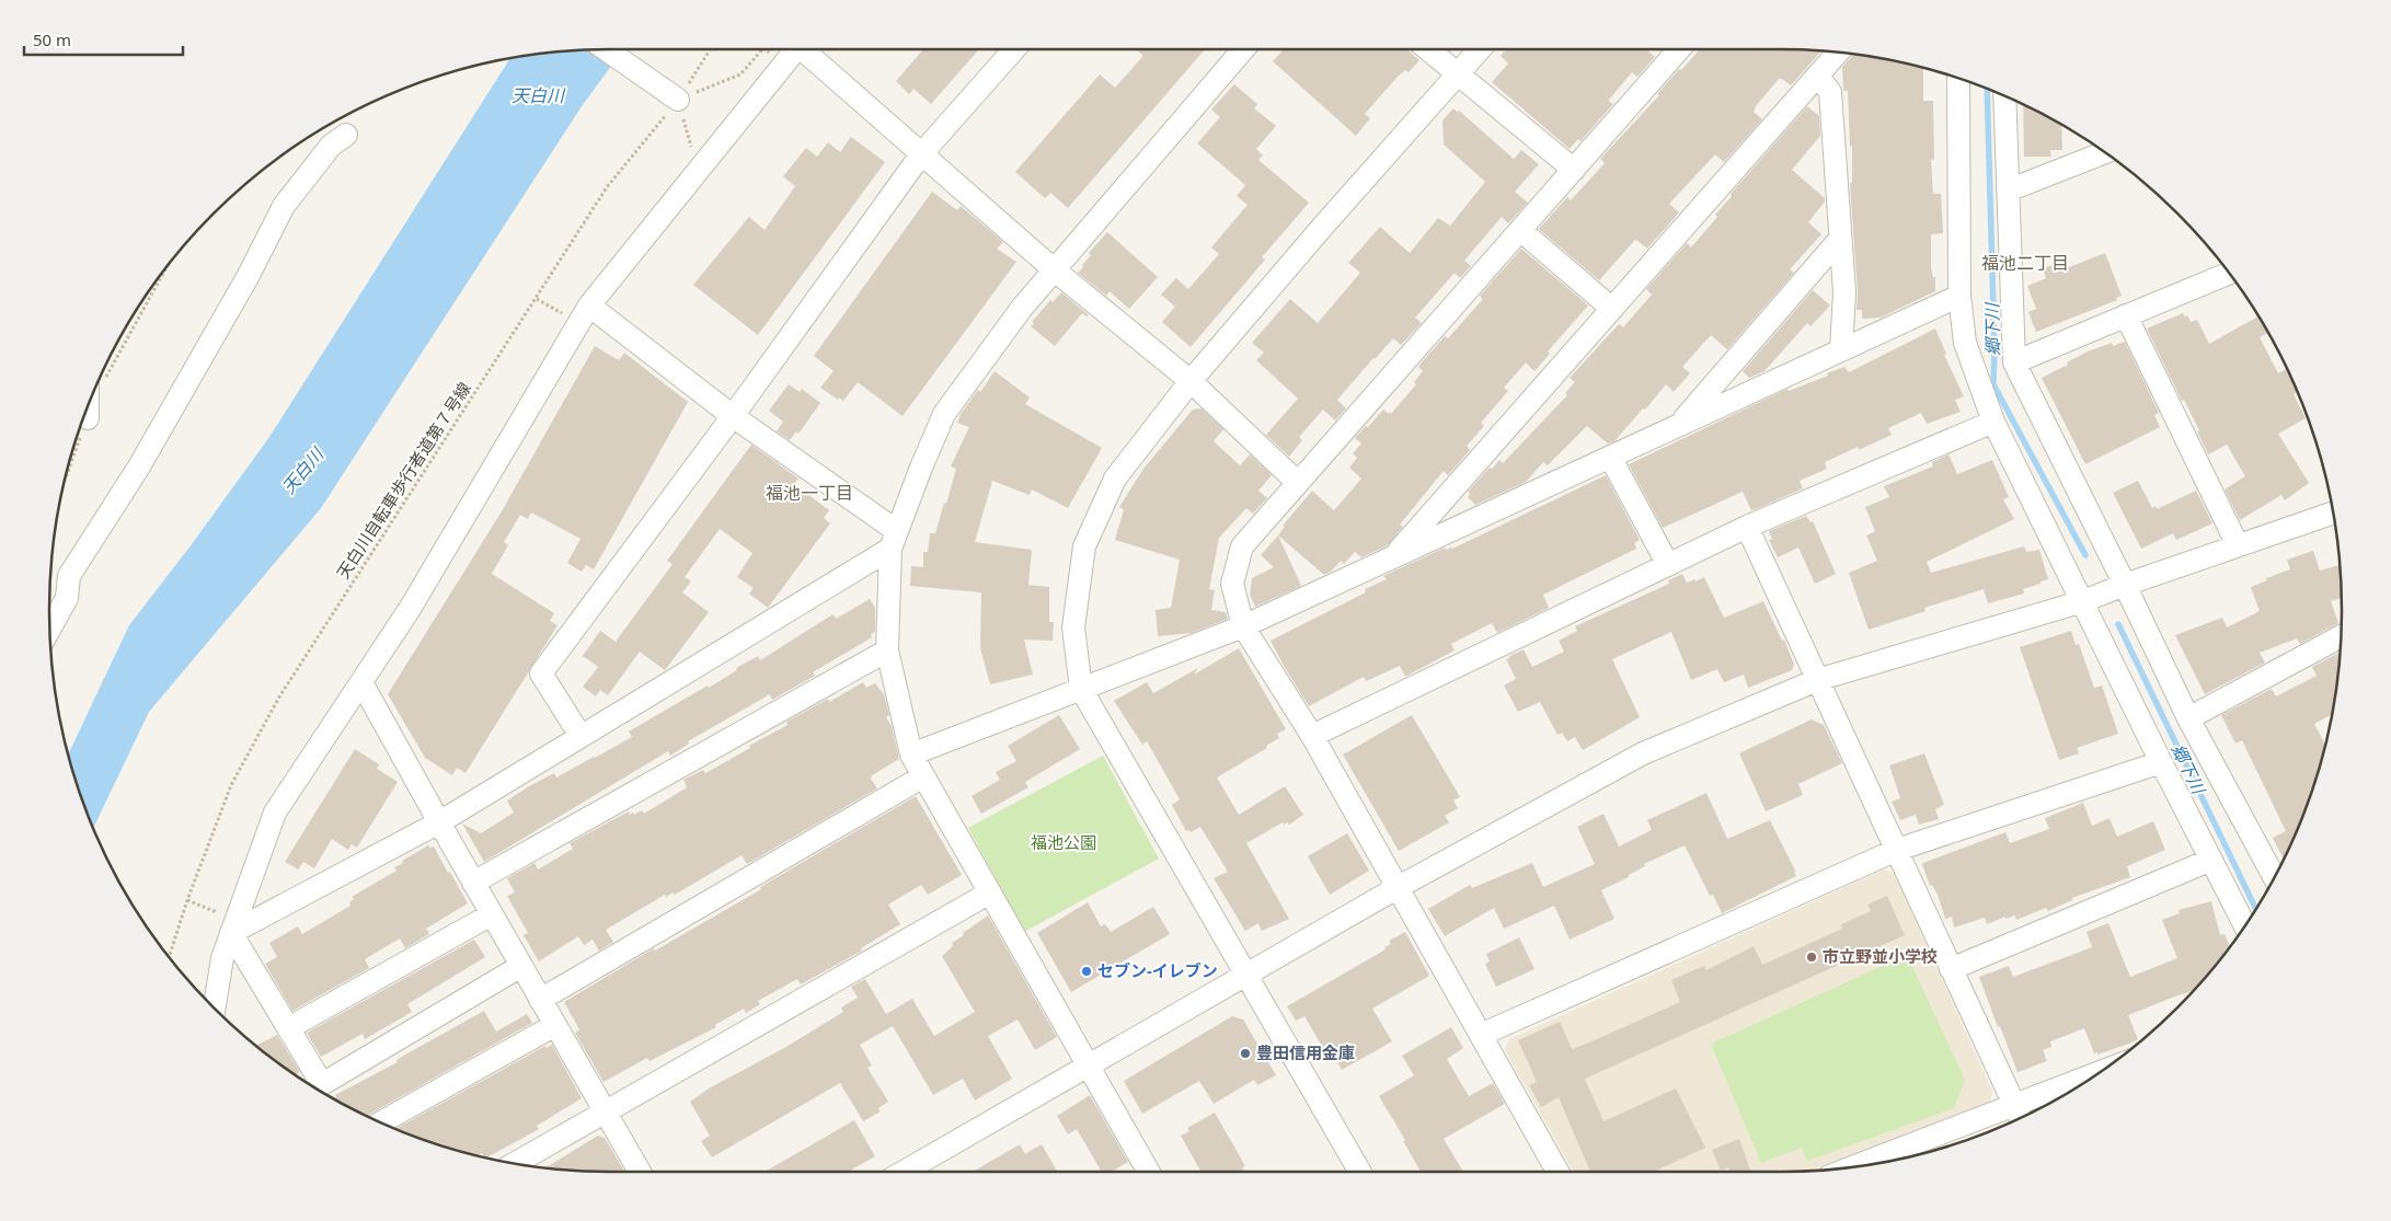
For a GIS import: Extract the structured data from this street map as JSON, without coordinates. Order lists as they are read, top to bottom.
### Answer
{
  "streets": {
    "path": ["天白川自転車歩行者道第７号線"]
  },
  "districts": ["福池二丁目", "福池一丁目"],
  "water": ["天白川", "郷下川"],
  "parks": ["福池公園"],
  "places": ["市立野並小学校", "セブン-イレブン", "豊田信用金庫"],
  "scale_bar": "50 m"
}
